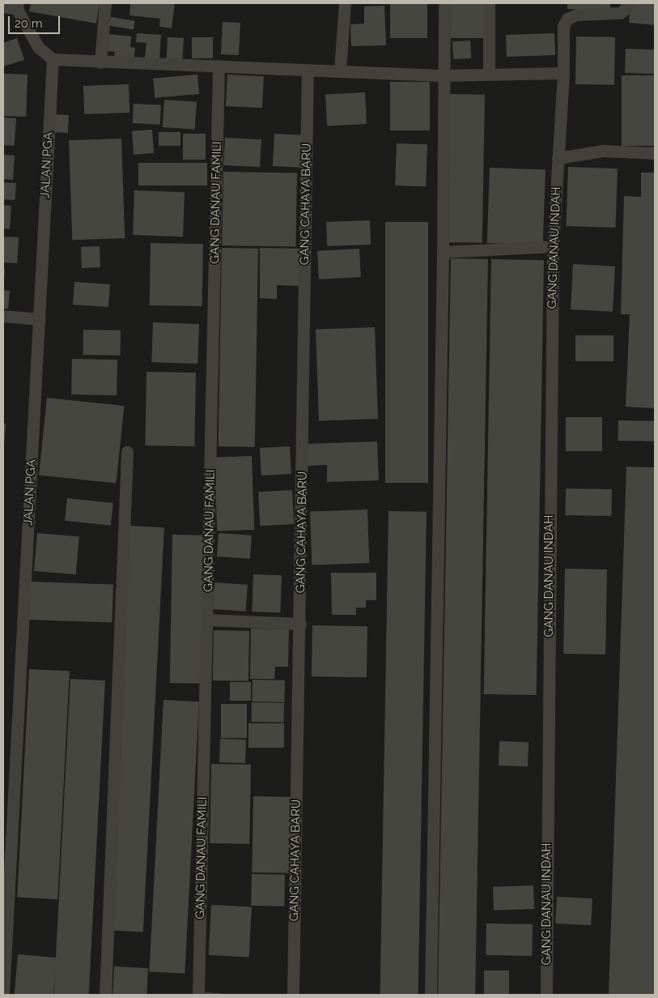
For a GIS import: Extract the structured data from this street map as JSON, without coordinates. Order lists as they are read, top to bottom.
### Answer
{
  "streets": {
    "street": [
      "JALAN PGA",
      "GANG DANAU FAMILI",
      "GANG CAHAYA BARU",
      "GANG DANAU INDAH"
    ]
  },
  "scale_bar": "20 m"
}
